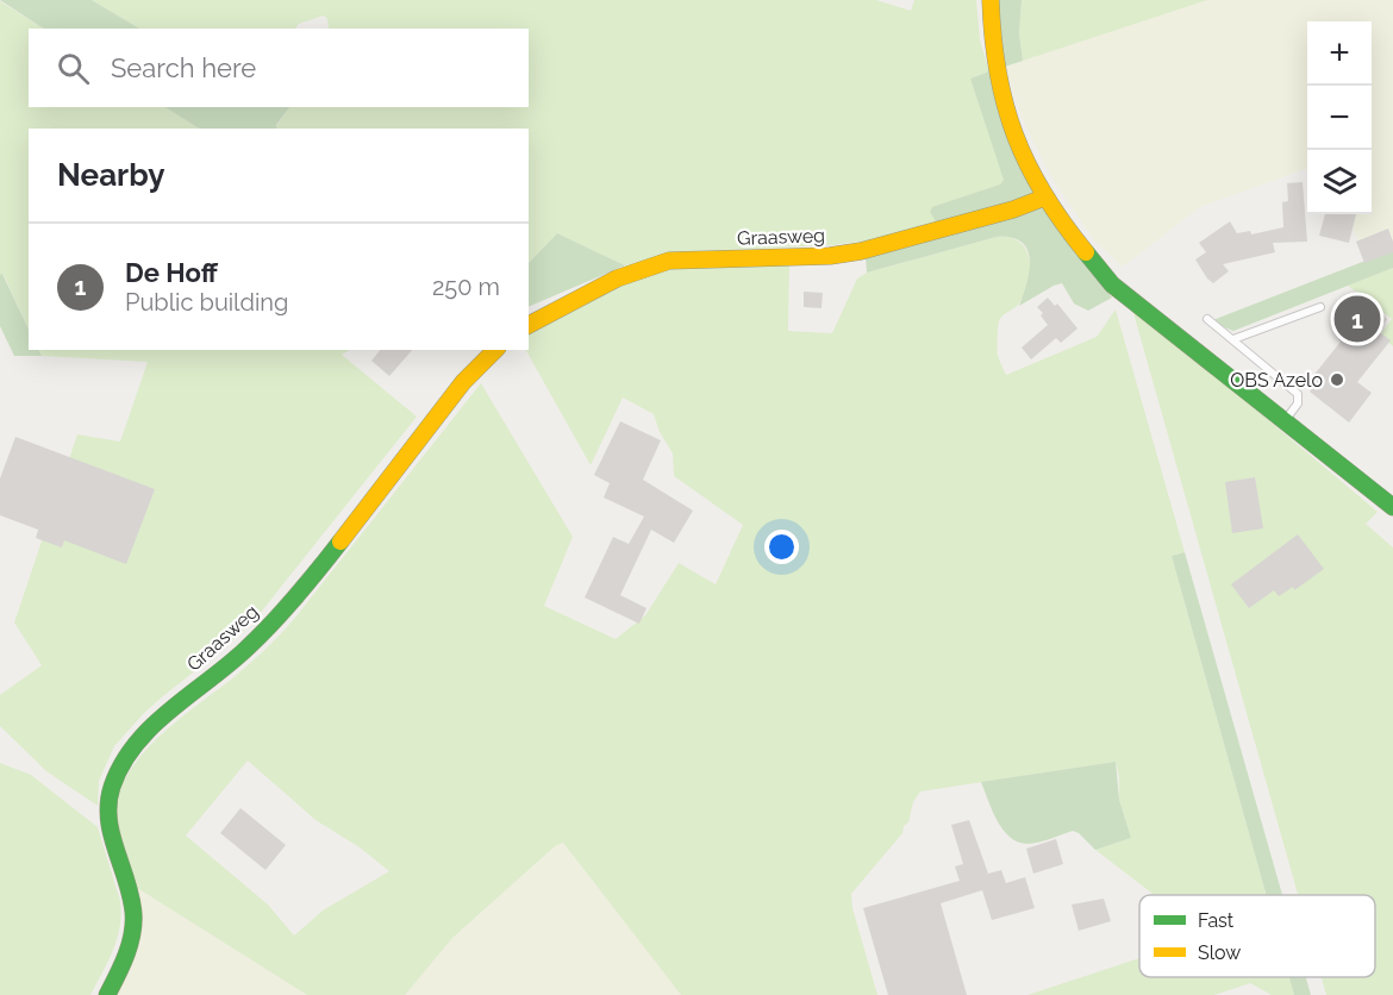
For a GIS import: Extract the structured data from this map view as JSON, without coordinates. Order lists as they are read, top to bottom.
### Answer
{
  "streets": {
    "street": ["Graasweg"]
  },
  "places": ["OBS Azelo"],
  "legend": ["Fast", "Slow"],
  "page": {
    "map_buttons": ["+", "−"],
    "search": "Search here",
    "heading": "Nearby",
    "list": [
      {
        "mark": "1",
        "name": "De Hoff",
        "note": "Public building",
        "value": "250 m"
      }
    ],
    "pins": "1"
  }
}
